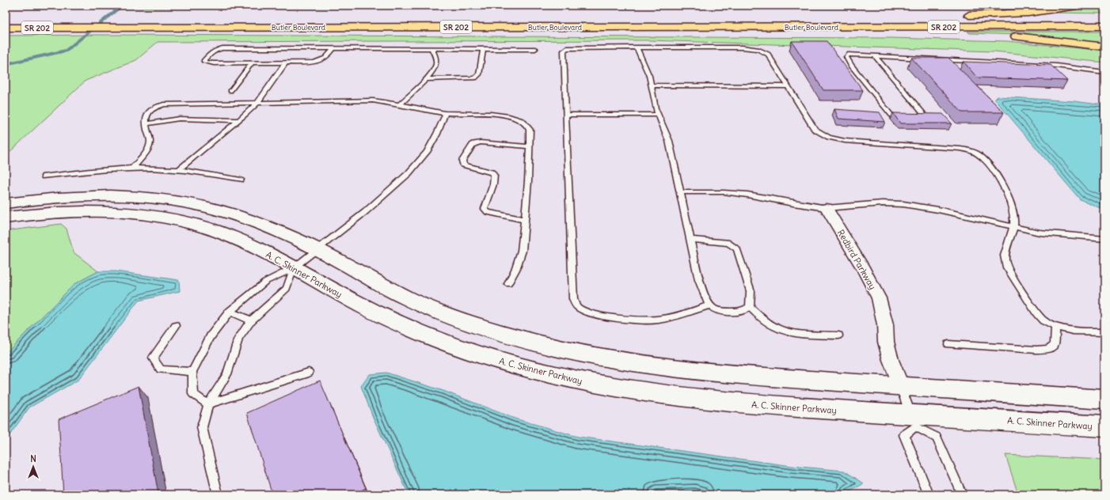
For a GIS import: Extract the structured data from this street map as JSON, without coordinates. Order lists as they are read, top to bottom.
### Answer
{
  "streets": {
    "highway": ["Butler Boulevard", "SR 202"],
    "main road": ["A. C. Skinner Parkway"],
    "street": ["Redbird Parkway"]
  },
  "north": "top"
}
